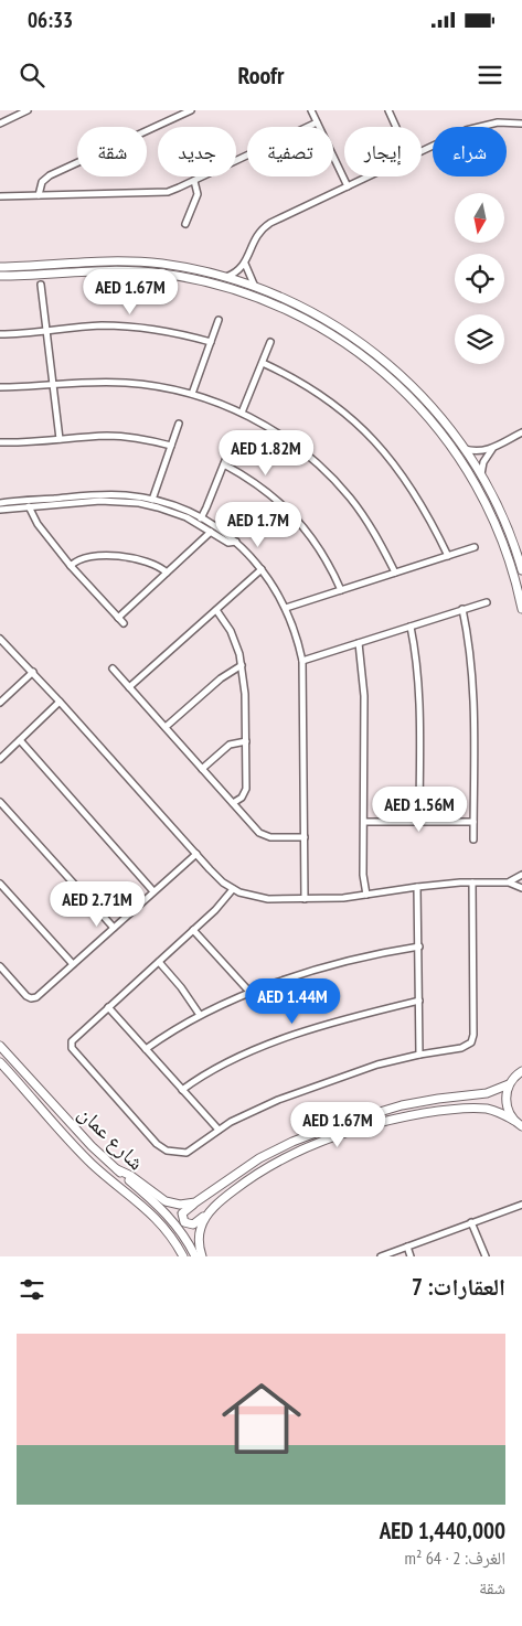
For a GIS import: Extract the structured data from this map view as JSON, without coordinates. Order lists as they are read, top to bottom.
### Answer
{
  "streets": {
    "street": ["شارع عمان"]
  },
  "north": "bottom",
  "page": {
    "status": "06:33",
    "header": "Roofr",
    "chip": [
      "شراء",
      "إيجار",
      "تصفية",
      "جديد",
      "شقة"
    ],
    "price": [
      "AED 1.67M",
      "AED 1.82M",
      "AED 1.7M",
      "AED 1.56M",
      "AED 2.71M",
      "AED 1.44M",
      "AED 1.67M"
    ],
    "heading": "العقارات: 7",
    "list": [
      {
        "name": "AED 1,440,000",
        "note": "الغرف: 2 · 64 m² · شقة"
      }
    ]
  }
}
